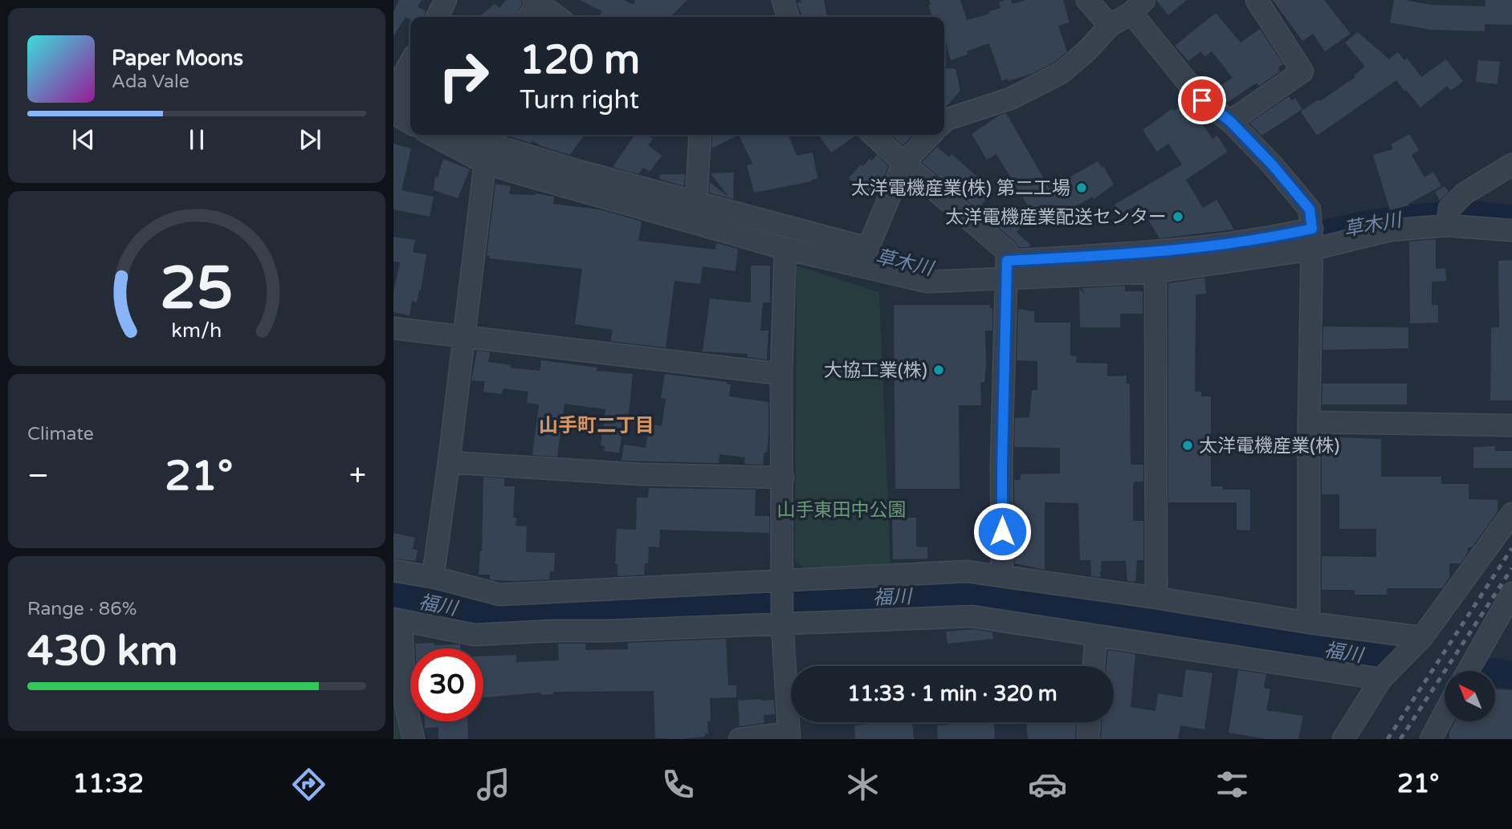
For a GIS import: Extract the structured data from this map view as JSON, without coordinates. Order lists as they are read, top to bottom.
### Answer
{
  "districts": ["山手町二丁目"],
  "water": ["草木川", "福川"],
  "parks": ["山手東田中公園"],
  "places": [
    "太洋電機産業(株) 第二工場",
    "太洋電機産業配送センター",
    "大協工業(株)",
    "太洋電機産業(株)"
  ],
  "north": "top left",
  "page": {
    "turn": ["120 m", "Turn right"],
    "song": ["Paper Moons", "Ada Vale"],
    "tile": [
      "Climate",
      ["Range · 86%", "430 km"]
    ],
    "heat": ["−", "21°", "+"],
    "limit": "30",
    "trip": "11:33 · 1 min · 320 m",
    "tabs": ["11:32", "21°"],
    "gauge": ["25", "km/h"]
  }
}
